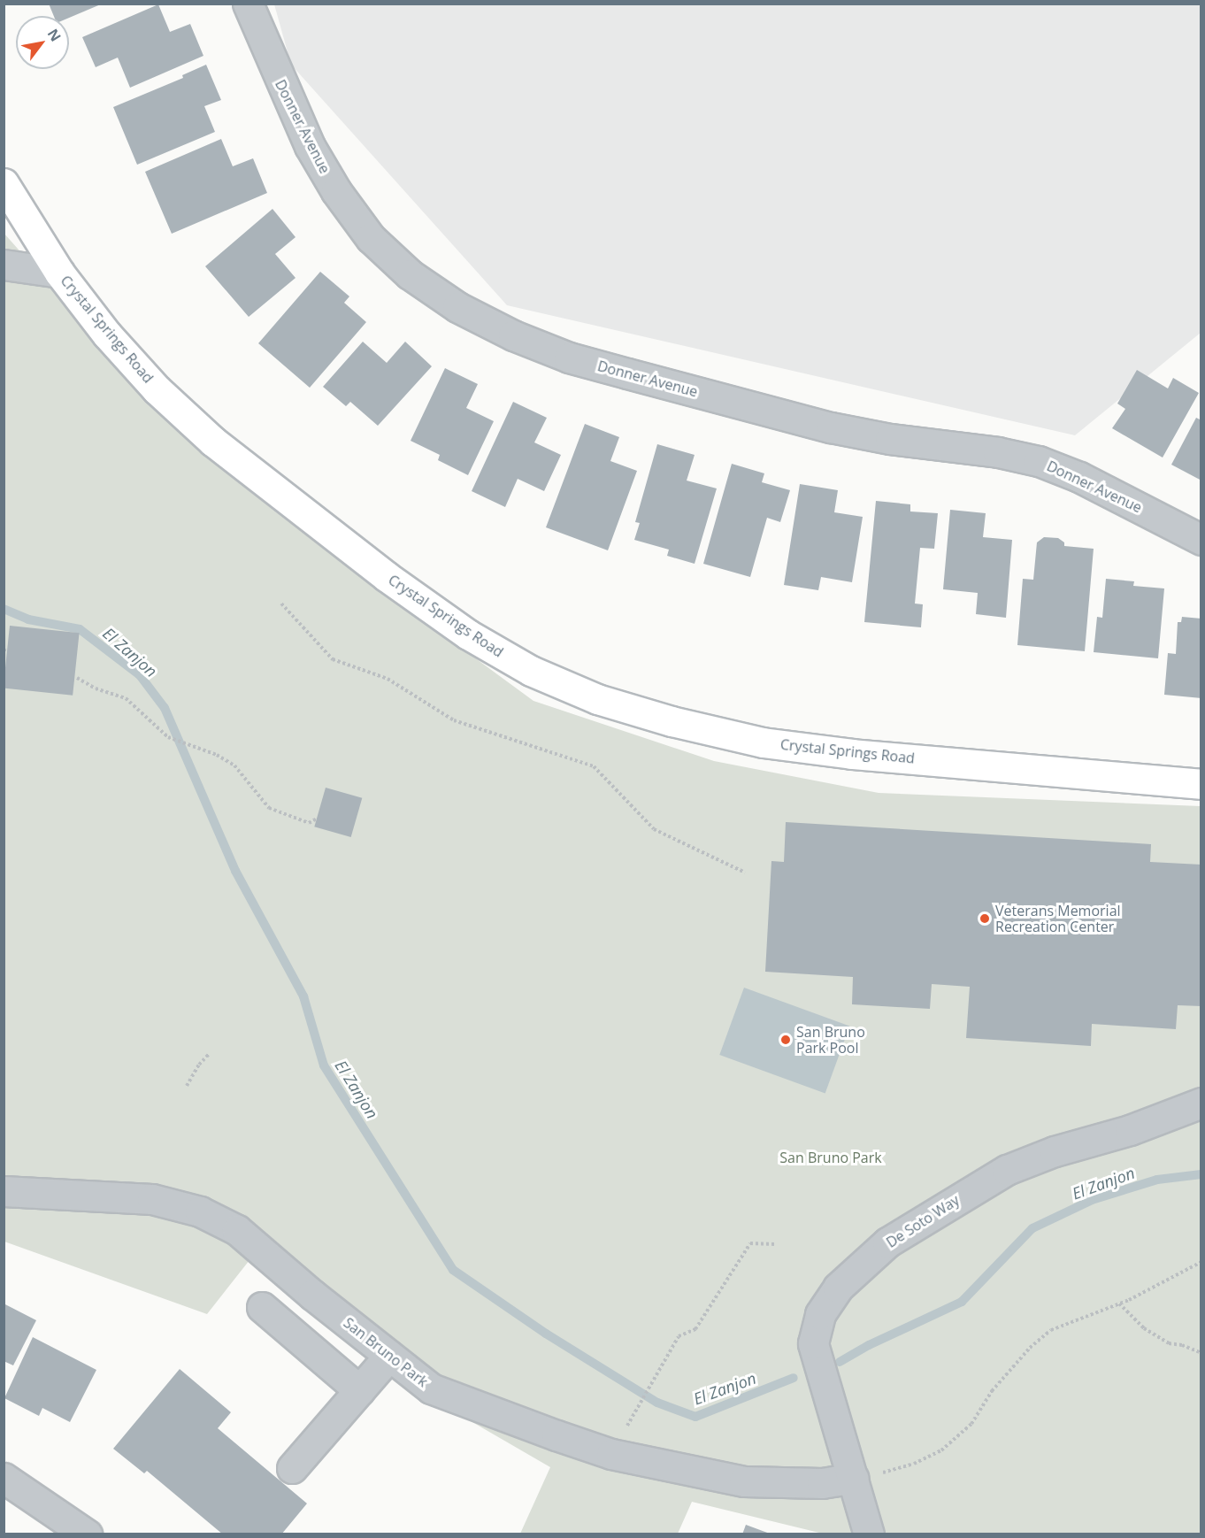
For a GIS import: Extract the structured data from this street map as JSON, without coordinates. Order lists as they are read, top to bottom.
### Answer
{
  "streets": {
    "main road": ["Crystal Springs Road"],
    "street": ["Donner Avenue", "De Soto Way", "San Bruno Park"]
  },
  "crossings": [
    ["De Soto Way", "San Bruno Park"]
  ],
  "water": ["El Zanjon"],
  "parks": ["San Bruno Park"],
  "places": ["Veterans Memorial Recreation Center", "San Bruno Park Pool"],
  "north": "top right"
}
